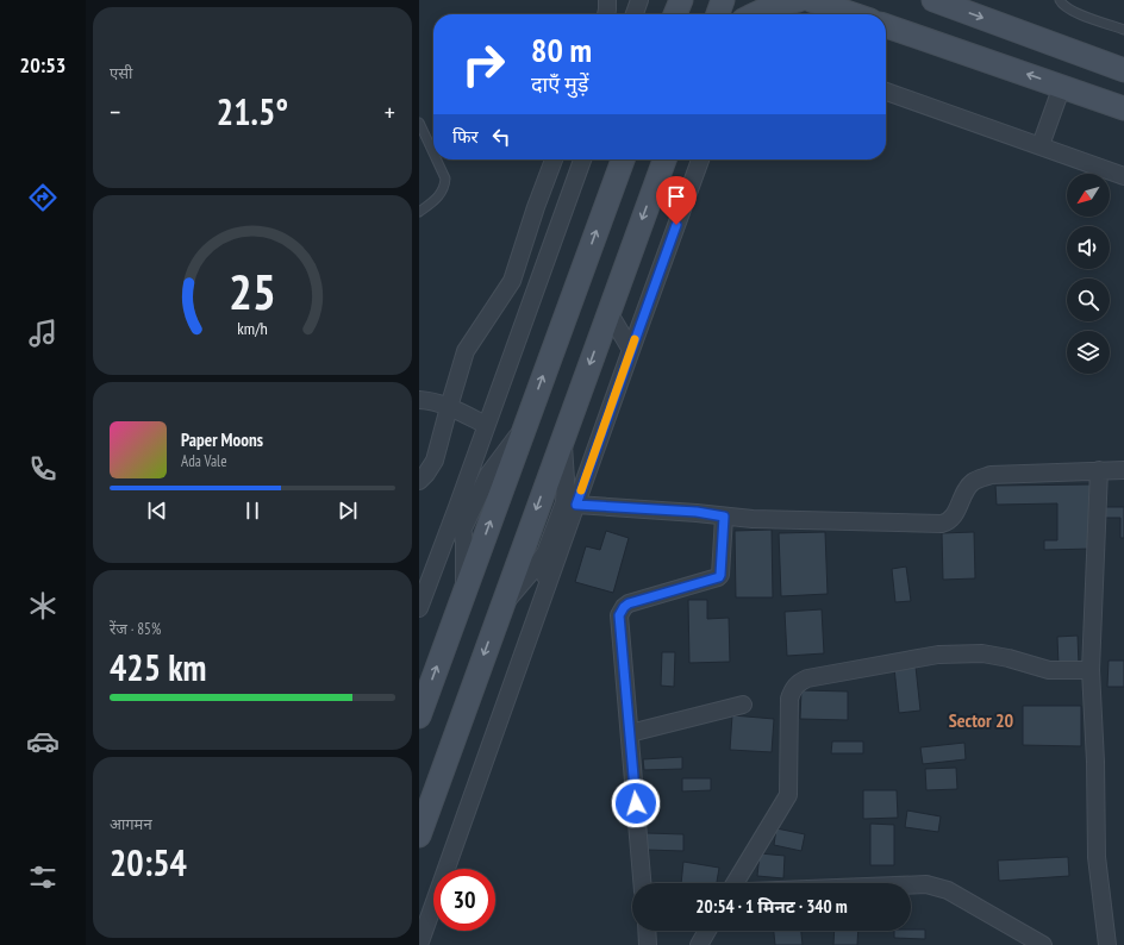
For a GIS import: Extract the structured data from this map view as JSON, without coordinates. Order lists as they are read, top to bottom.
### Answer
{
  "districts": ["Sector 20"],
  "north": "bottom left",
  "page": {
    "tabs": "20:53",
    "tile": [
      "एसी",
      ["रेंज · 85%", "425 km"],
      ["आगमन", "20:54"]
    ],
    "turn": ["80 m", "दाएँ मुड़ें"],
    "heat": ["−", "21.5°", "+"],
    "then": "फिर",
    "song": ["Paper Moons", "Ada Vale"],
    "limit": "30",
    "trip": "20:54 · 1 मिनट · 340 m",
    "gauge": ["25", "km/h"]
  }
}
